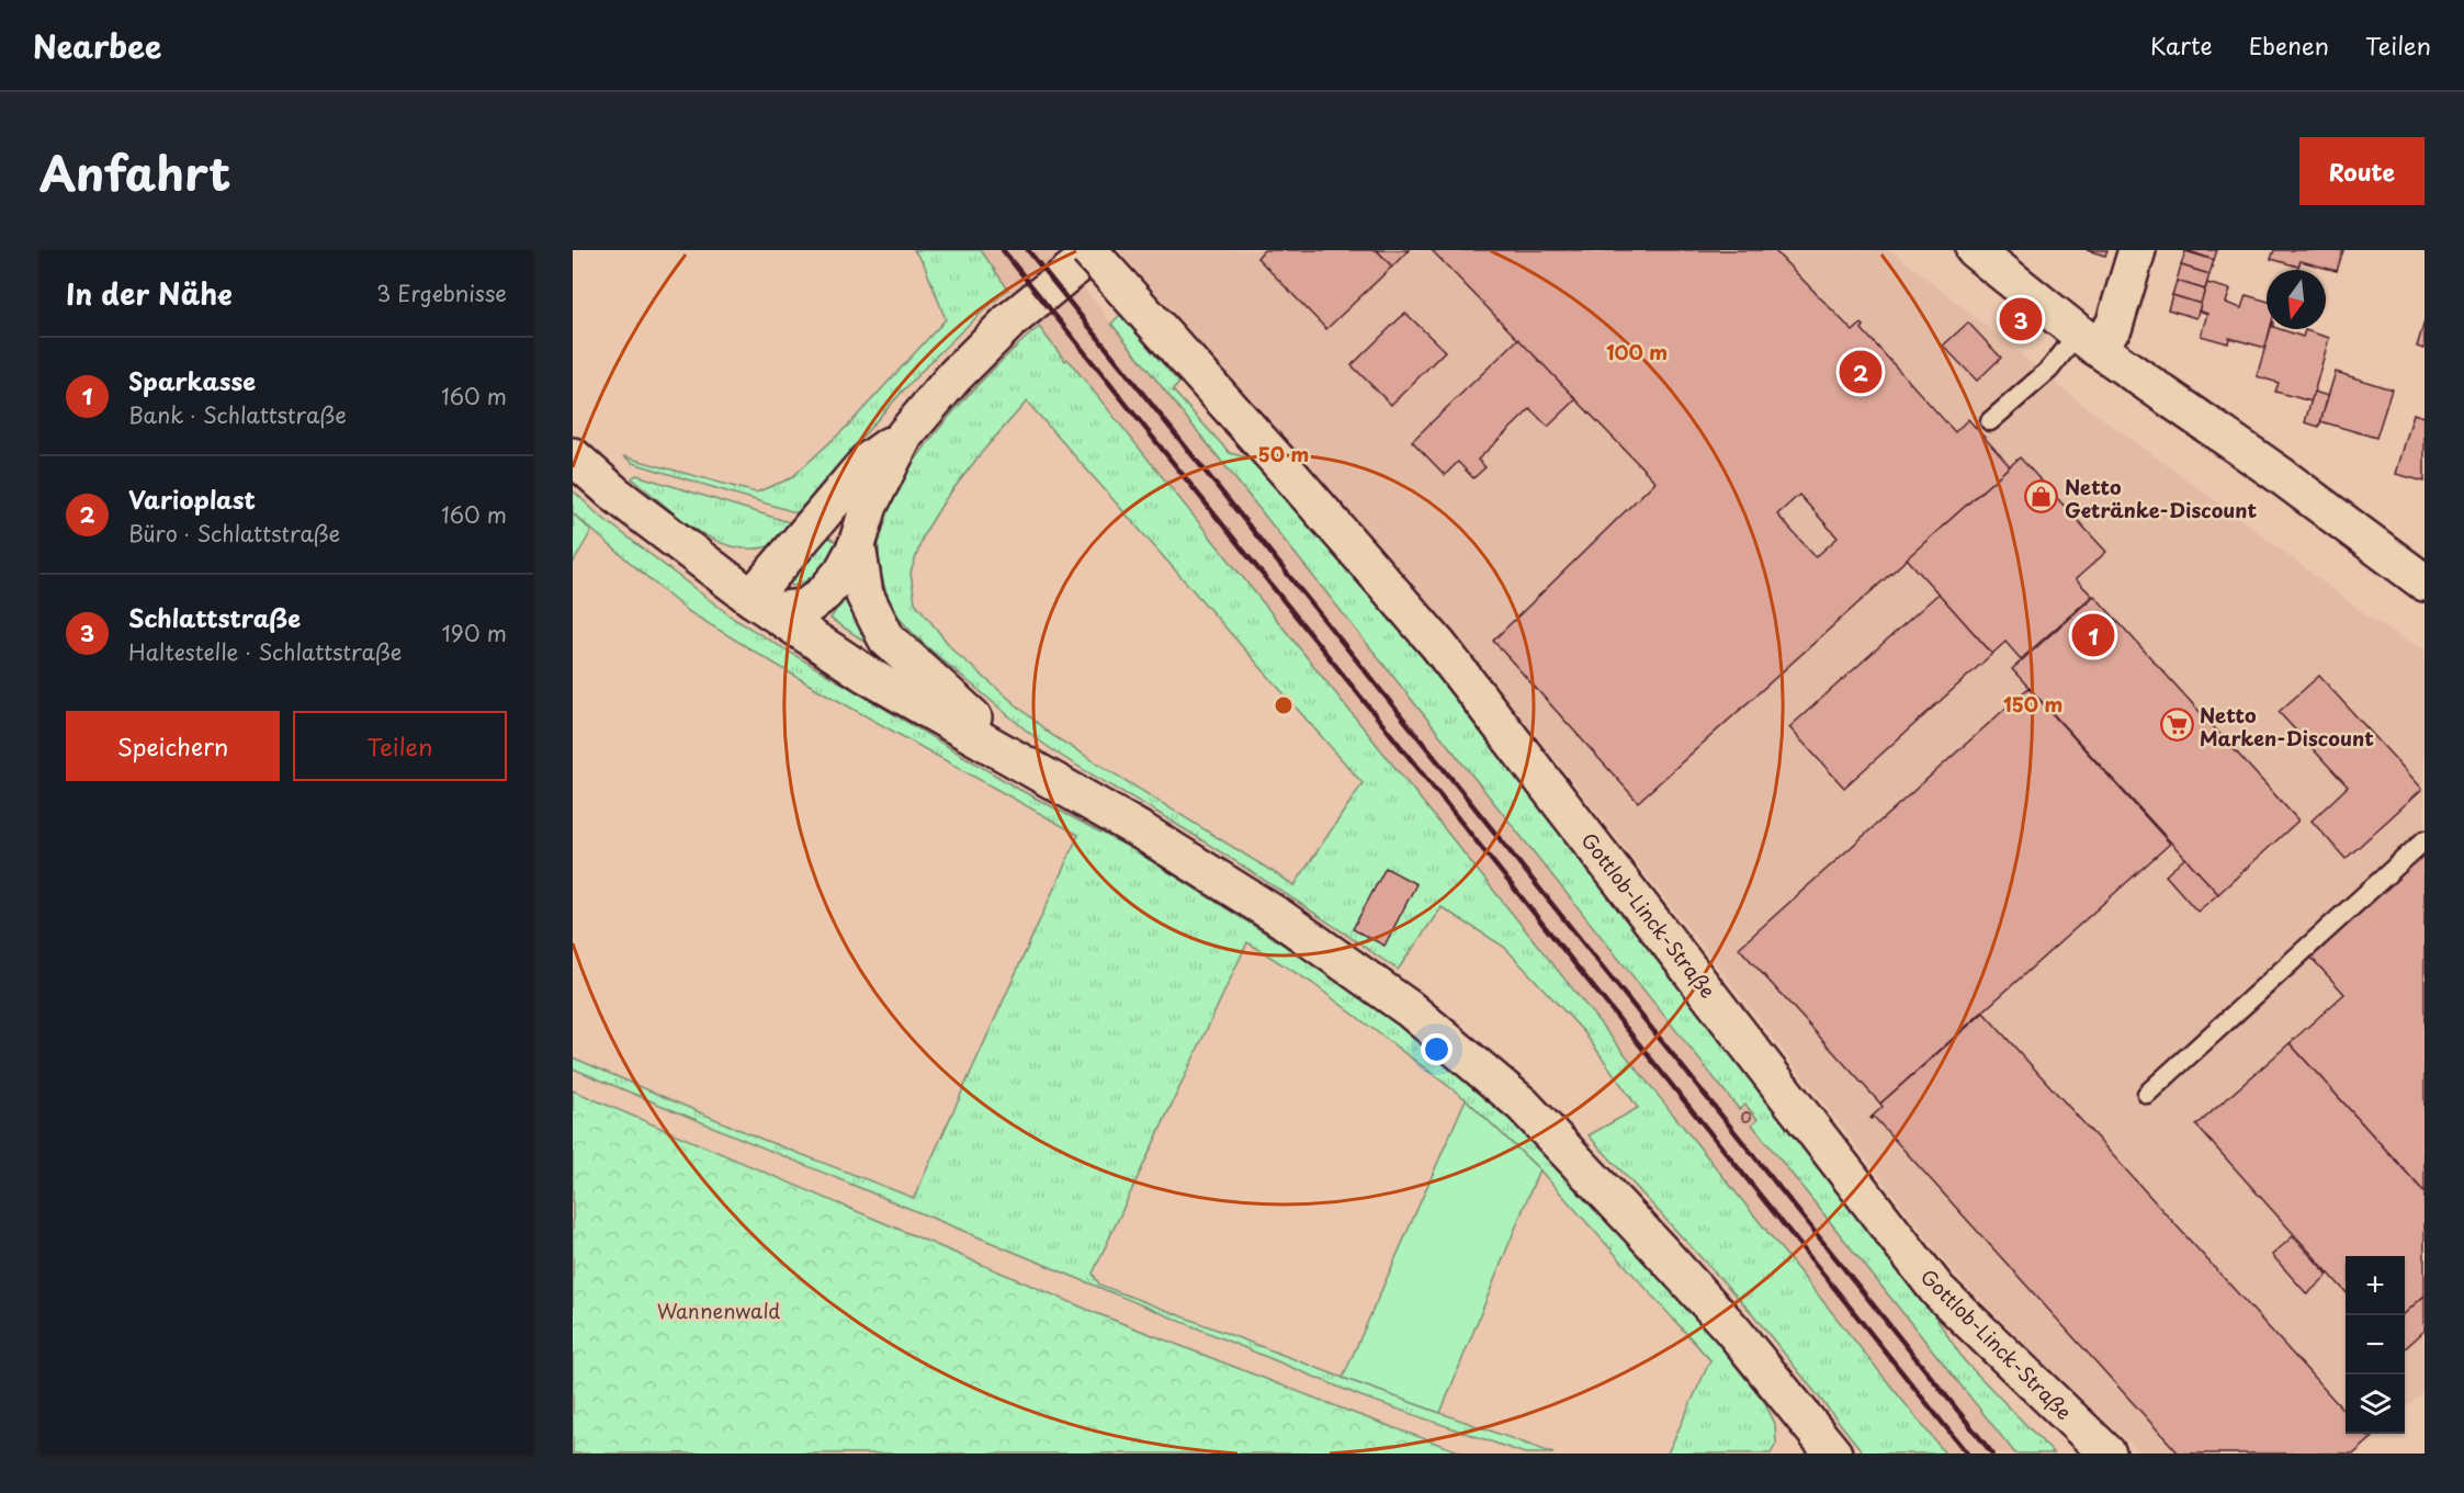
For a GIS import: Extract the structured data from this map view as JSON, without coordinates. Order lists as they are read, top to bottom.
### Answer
{
  "streets": {
    "street": ["Gottlob-Linck-Straße"]
  },
  "parks": ["Wannenwald"],
  "places": {
    "shop": ["Netto Getränke-Discount"],
    "supermarket": ["Netto Marken-Discount"]
  },
  "north": "bottom",
  "page": {
    "header": "Nearbee",
    "nav": ["Karte", "Ebenen", "Teilen"],
    "title": "Anfahrt",
    "buttons": [
      "Route",
      ["Speichern", "Teilen"]
    ],
    "heading": ["In der Nähe", "3 Ergebnisse"],
    "pins": ["3", "2", "1"],
    "list": [
      {
        "mark": "1",
        "name": "Sparkasse",
        "note": "Bank · Schlattstraße",
        "value": "160 m"
      },
      {
        "mark": "2",
        "name": "Varioplast",
        "note": "Büro · Schlattstraße",
        "value": "160 m"
      },
      {
        "mark": "3",
        "name": "Schlattstraße",
        "note": "Haltestelle · Schlattstraße",
        "value": "190 m"
      }
    ],
    "map_buttons": ["+", "−"]
  },
  "rings": ["100 m", "50 m", "150 m"]
}
